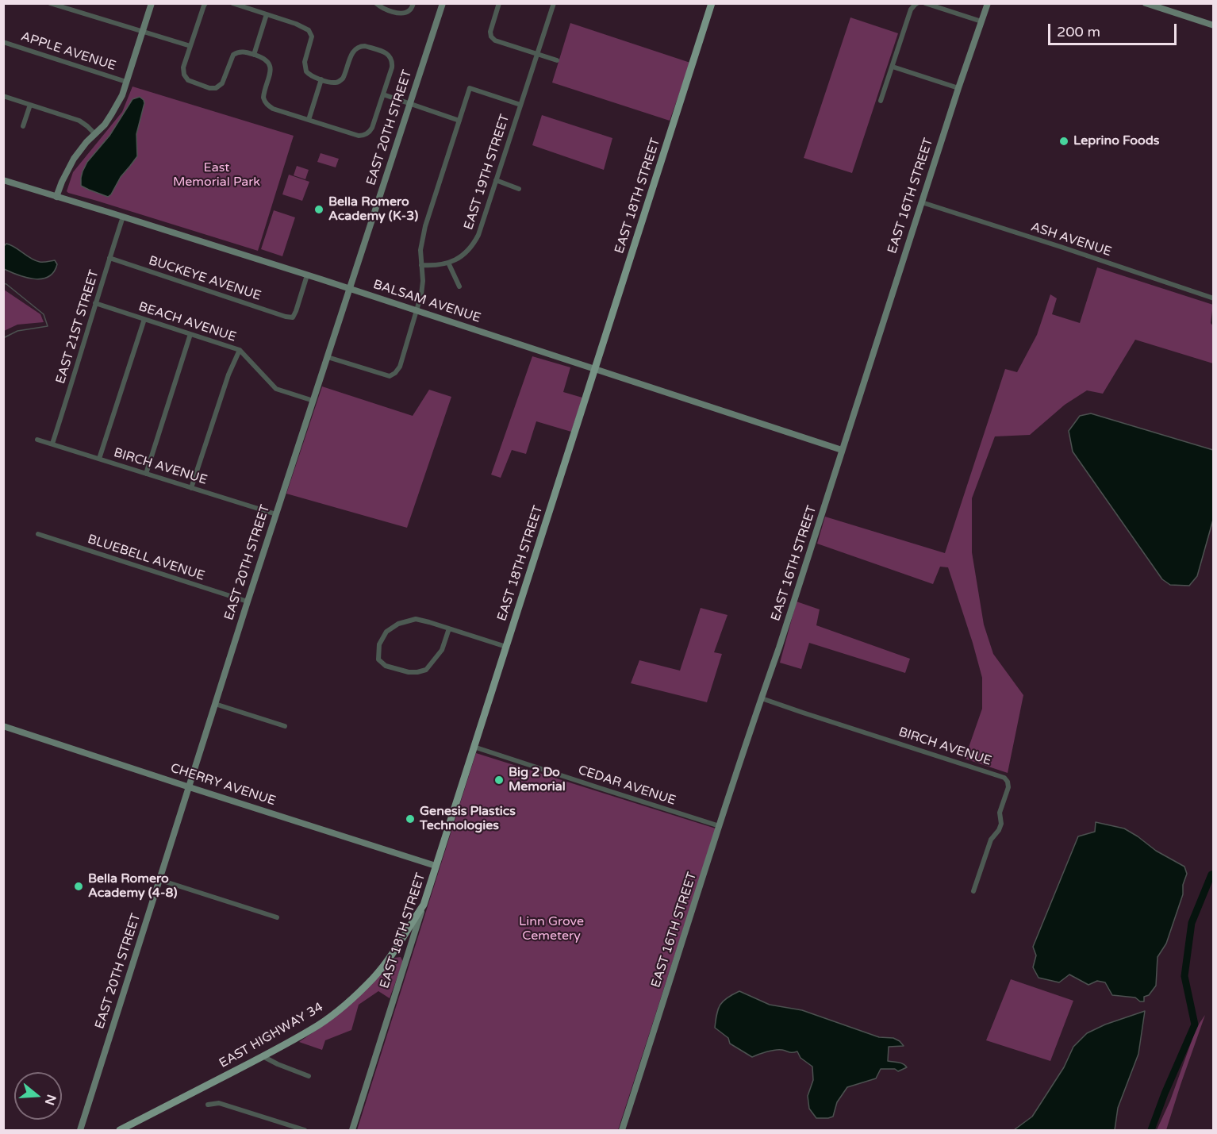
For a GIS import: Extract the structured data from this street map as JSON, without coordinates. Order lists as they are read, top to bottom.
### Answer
{
  "streets": {
    "main road": ["EAST 18TH STREET", "EAST HIGHWAY 34"],
    "street": [
      "APPLE AVENUE",
      "EAST 20TH STREET",
      "EAST 19TH STREET",
      "EAST 16TH STREET",
      "ASH AVENUE",
      "BUCKEYE AVENUE",
      "BALSAM AVENUE",
      "BEACH AVENUE",
      "EAST 21ST STREET",
      "BIRCH AVENUE",
      "BLUEBELL AVENUE",
      "CHERRY AVENUE",
      "CEDAR AVENUE"
    ]
  },
  "crossings": [
    ["EAST 20TH STREET", "BALSAM AVENUE"],
    ["EAST 20TH STREET", "BEACH AVENUE"],
    ["EAST 20TH STREET", "BIRCH AVENUE"],
    ["EAST 20TH STREET", "BLUEBELL AVENUE"],
    ["EAST 20TH STREET", "CHERRY AVENUE"],
    ["EAST 18TH STREET", "BALSAM AVENUE"],
    ["EAST 18TH STREET", "CHERRY AVENUE"],
    ["EAST 18TH STREET", "CEDAR AVENUE"],
    ["EAST 18TH STREET", "EAST HIGHWAY 34"],
    ["EAST 16TH STREET", "ASH AVENUE"],
    ["EAST 16TH STREET", "BALSAM AVENUE"],
    ["EAST 16TH STREET", "BIRCH AVENUE"],
    ["EAST 16TH STREET", "CEDAR AVENUE"],
    ["BUCKEYE AVENUE", "BALSAM AVENUE"],
    ["BUCKEYE AVENUE", "EAST 21ST STREET"],
    ["BALSAM AVENUE", "EAST 21ST STREET"],
    ["BEACH AVENUE", "EAST 21ST STREET"],
    ["EAST 21ST STREET", "BIRCH AVENUE"]
  ],
  "parks": ["East Memorial Park", "Linn Grove Cemetery"],
  "places": [
    "Leprino Foods",
    "Bella Romero Academy (K-3)",
    "Big 2 Do Memorial",
    "Genesis Plastics Technologies",
    "Bella Romero Academy (4-8)"
  ],
  "scale_bar": "200 m",
  "north": "right"
}
